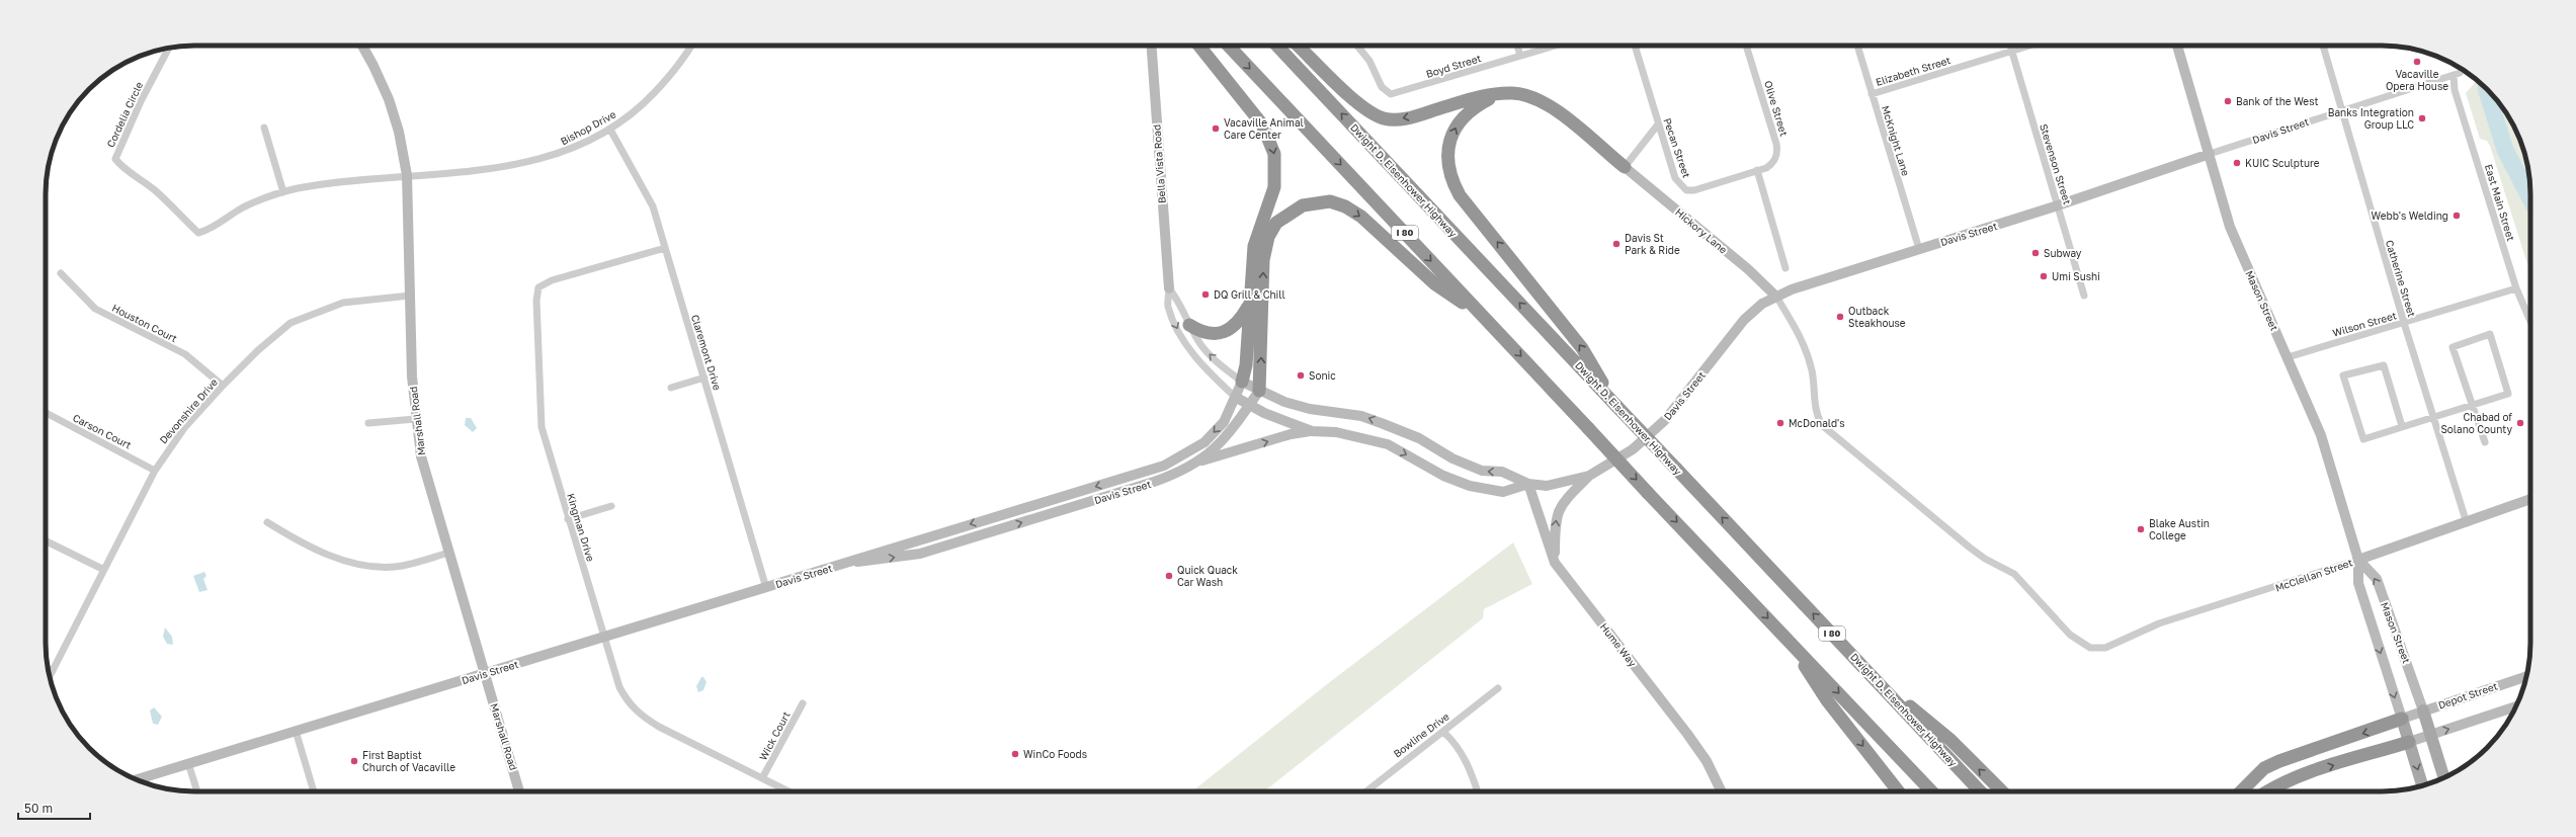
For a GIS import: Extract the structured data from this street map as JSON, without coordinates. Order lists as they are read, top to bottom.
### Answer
{
  "streets": {
    "highway": ["Dwight D. Eisenhower Highway", "I 80"],
    "street": [
      "Boyd Street",
      "Elizabeth Street",
      "Olive Street",
      "Cordelia Circle",
      "Bishop Drive",
      "Davis Street",
      "McKnight Lane",
      "Pecan Street",
      "Bella Vista Road",
      "Stevenson Street",
      "East Main Street",
      "Hickory Lane",
      "Catherine Street",
      "Mason Street",
      "Houston Court",
      "Wilson Street",
      "Claremont Drive",
      "Devonshire Drive",
      "Marshall Road",
      "Carson Court",
      "Kingman Drive",
      "McClellan Street",
      "Hume Way",
      "Depot Street",
      "Bowline Drive",
      "Wick Court"
    ]
  },
  "crossings": [
    ["Elizabeth Street", "McKnight Lane"],
    ["Elizabeth Street", "Stevenson Street"],
    ["Olive Street", "Pecan Street"],
    ["Cordelia Circle", "Bishop Drive"],
    ["Cordelia Circle", "Marshall Road"],
    ["Bishop Drive", "Claremont Drive"],
    ["Bishop Drive", "Marshall Road"],
    ["Davis Street", "McKnight Lane"],
    ["Davis Street", "Bella Vista Road"],
    ["Davis Street", "Stevenson Street"],
    ["Davis Street", "East Main Street"],
    ["Davis Street", "Hickory Lane"],
    ["Davis Street", "Catherine Street"],
    ["Davis Street", "Mason Street"],
    ["Davis Street", "Claremont Drive"],
    ["Davis Street", "Marshall Road"],
    ["Davis Street", "Kingman Drive"],
    ["Davis Street", "McClellan Street"],
    ["Davis Street", "Hume Way"],
    ["East Main Street", "Wilson Street"],
    ["Hickory Lane", "McClellan Street"],
    ["Catherine Street", "Wilson Street"],
    ["Catherine Street", "McClellan Street"],
    ["Mason Street", "Wilson Street"],
    ["Mason Street", "McClellan Street"],
    ["Mason Street", "Depot Street"],
    ["Houston Court", "Devonshire Drive"],
    ["Claremont Drive", "Kingman Drive"],
    ["Devonshire Drive", "Marshall Road"],
    ["Devonshire Drive", "Carson Court"],
    ["Kingman Drive", "Wick Court"]
  ],
  "places": [
    "Vacaville Opera House",
    "Bank of the West",
    "Banks Integration Group LLC",
    "Vacaville Animal Care Center",
    "KUIC Sculpture",
    "Webb's Welding",
    "Davis St Park & Ride",
    "Subway",
    "Umi Sushi",
    "DQ Grill & Chill",
    "Outback Steakhouse",
    "Sonic",
    "McDonald's",
    "Chabad of Solano County",
    "Blake Austin College",
    "Quick Quack Car Wash",
    "WinCo Foods",
    "First Baptist Church of Vacaville"
  ],
  "scale_bar": "50 m"
}
